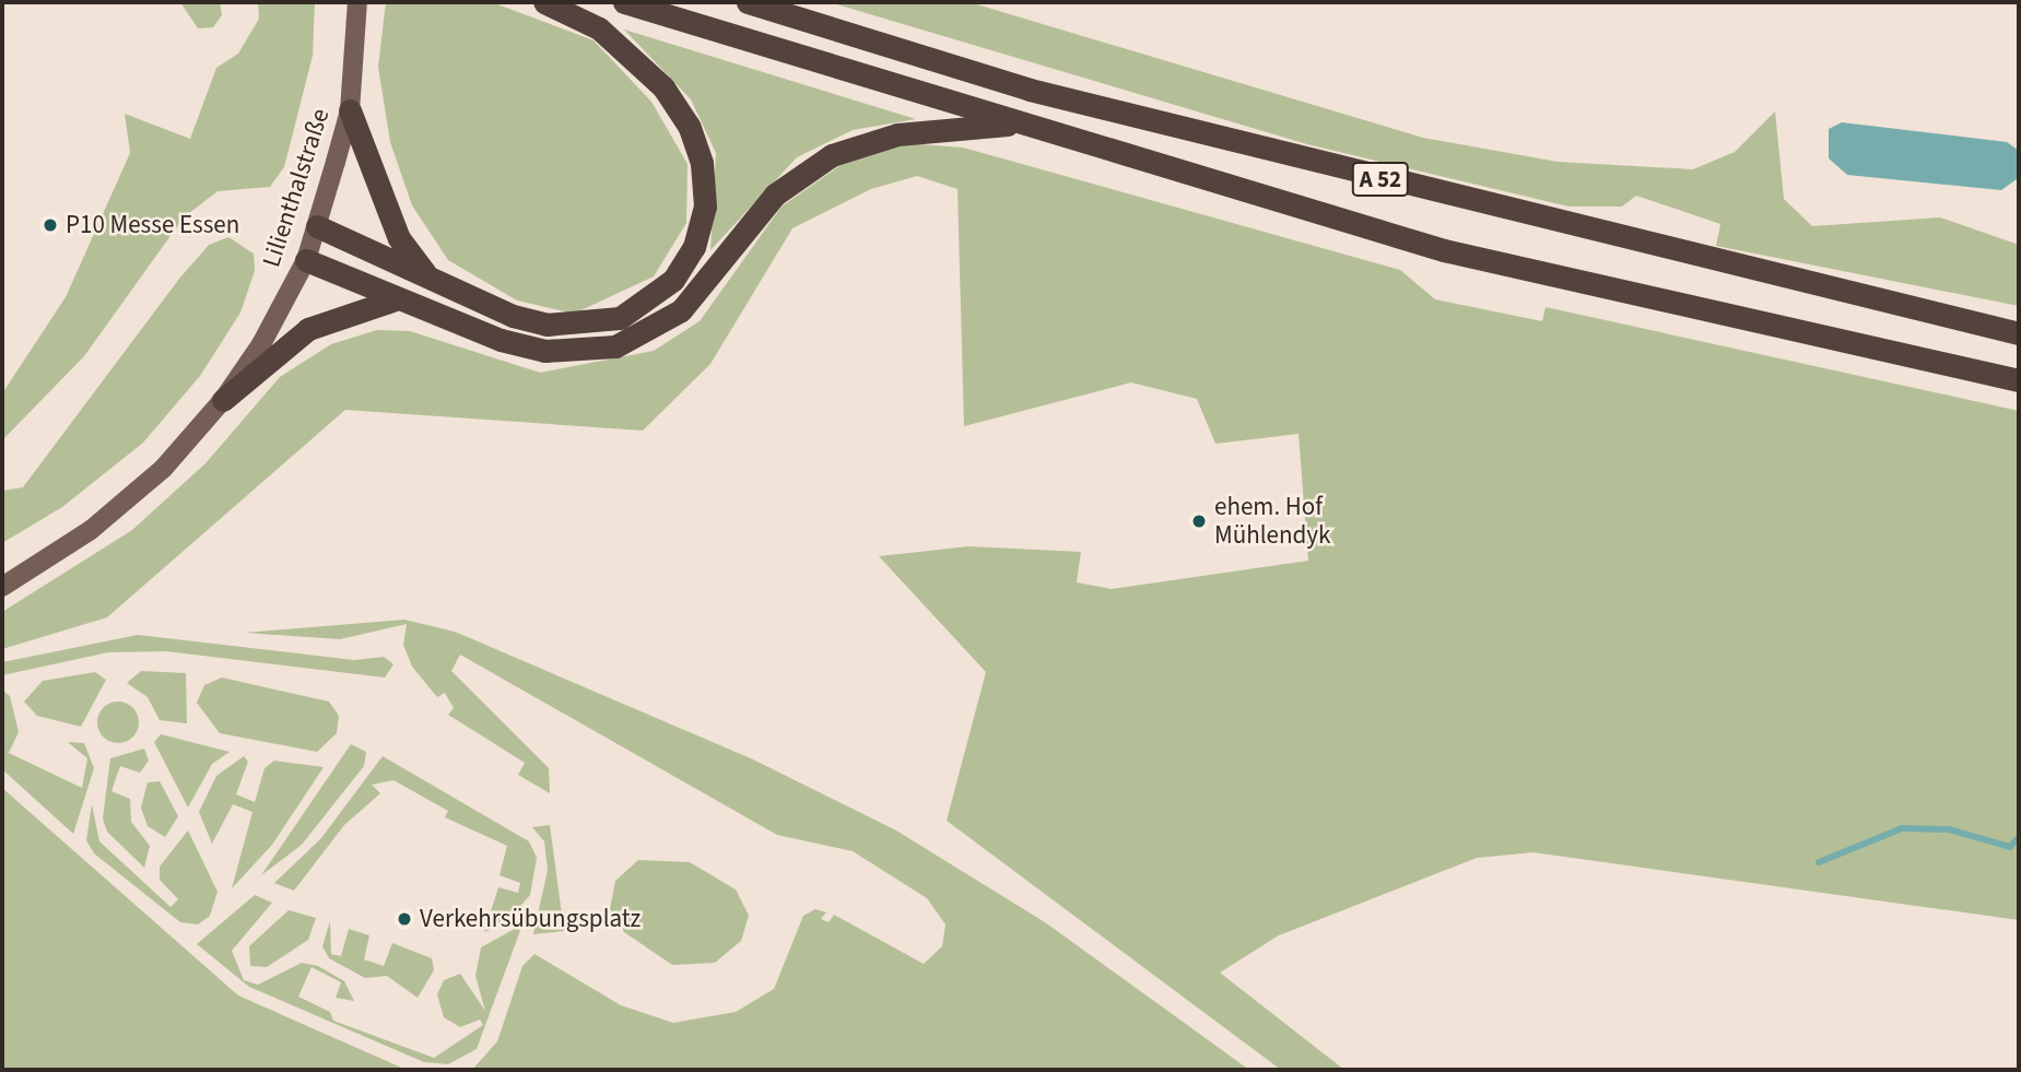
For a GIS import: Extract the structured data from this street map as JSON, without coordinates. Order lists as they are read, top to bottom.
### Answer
{
  "streets": {
    "highway": ["A 52"],
    "main road": ["Lilienthalstraße"]
  },
  "places": ["P10 Messe Essen", "ehem. Hof Mühlendyk", "Verkehrsübungsplatz"]
}
